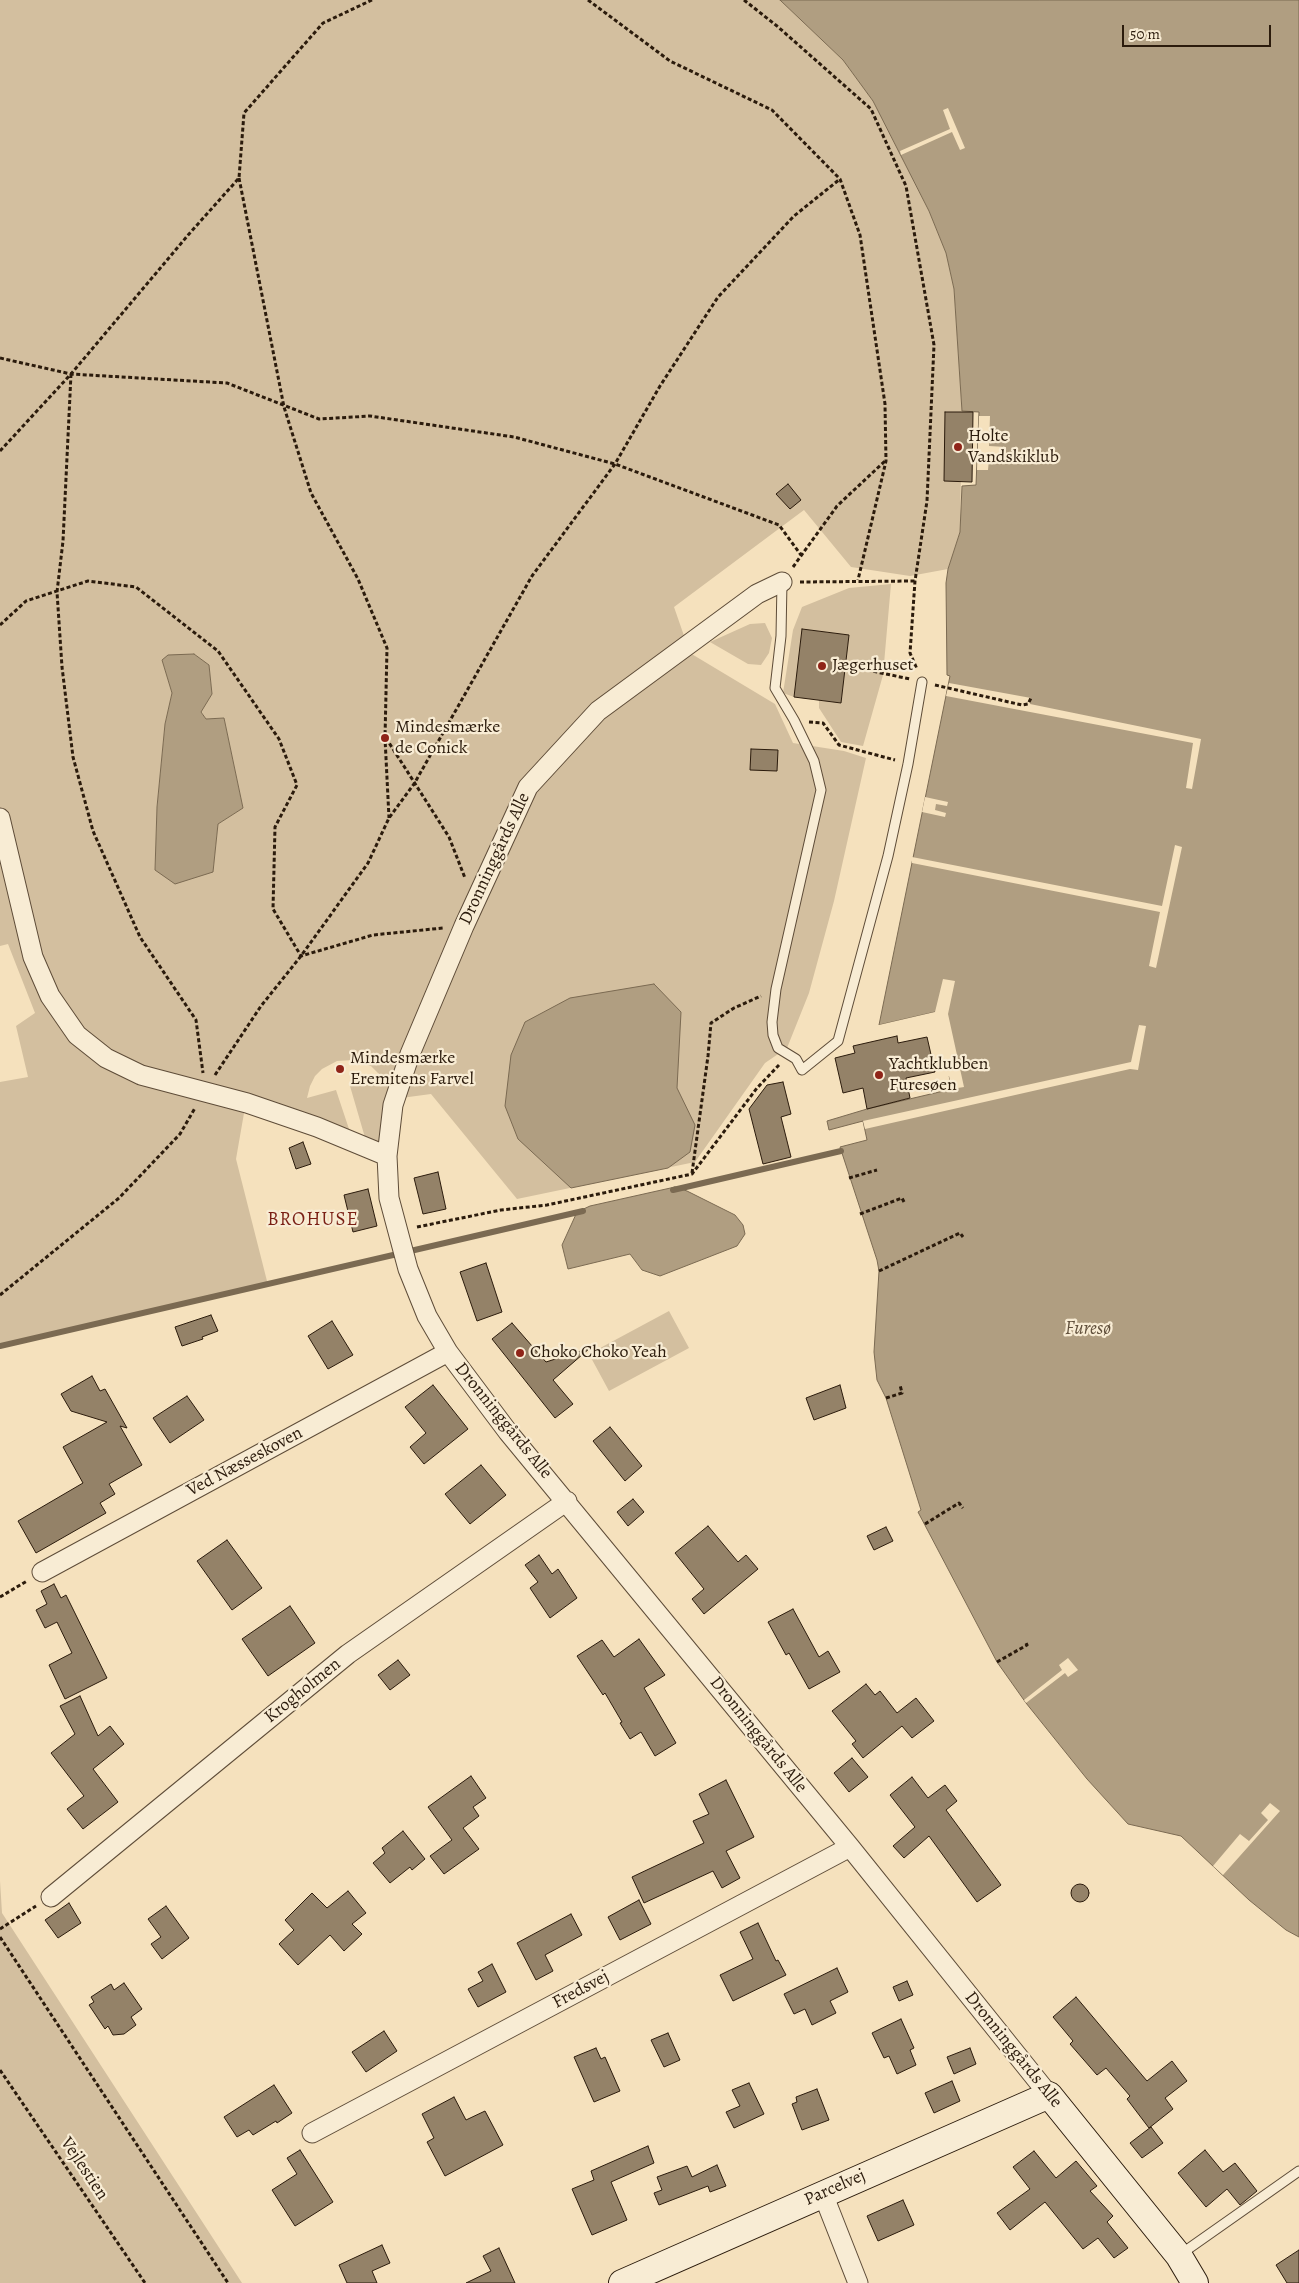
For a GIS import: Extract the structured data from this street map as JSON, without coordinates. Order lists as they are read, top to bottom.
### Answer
{
  "streets": {
    "street": [
      "Dronninggårds Alle",
      "Ved Næsseskoven",
      "Krogholmen",
      "Fredsvej",
      "Parcelvej"
    ],
    "path": ["Vejlestien"]
  },
  "crossings": [
    ["Dronninggårds Alle", "Ved Næsseskoven"],
    ["Dronninggårds Alle", "Krogholmen"],
    ["Dronninggårds Alle", "Fredsvej"],
    ["Dronninggårds Alle", "Parcelvej"]
  ],
  "districts": ["BROHUSE"],
  "water": ["Furesø"],
  "places": [
    "Holte Vandskiklub",
    "Jægerhuset",
    "Mindesmærke de Conick",
    "Mindesmærke Eremitens Farvel",
    "Yachtklubben Furesøen",
    "Choko Choko Yeah"
  ],
  "scale_bar": "50 m"
}
